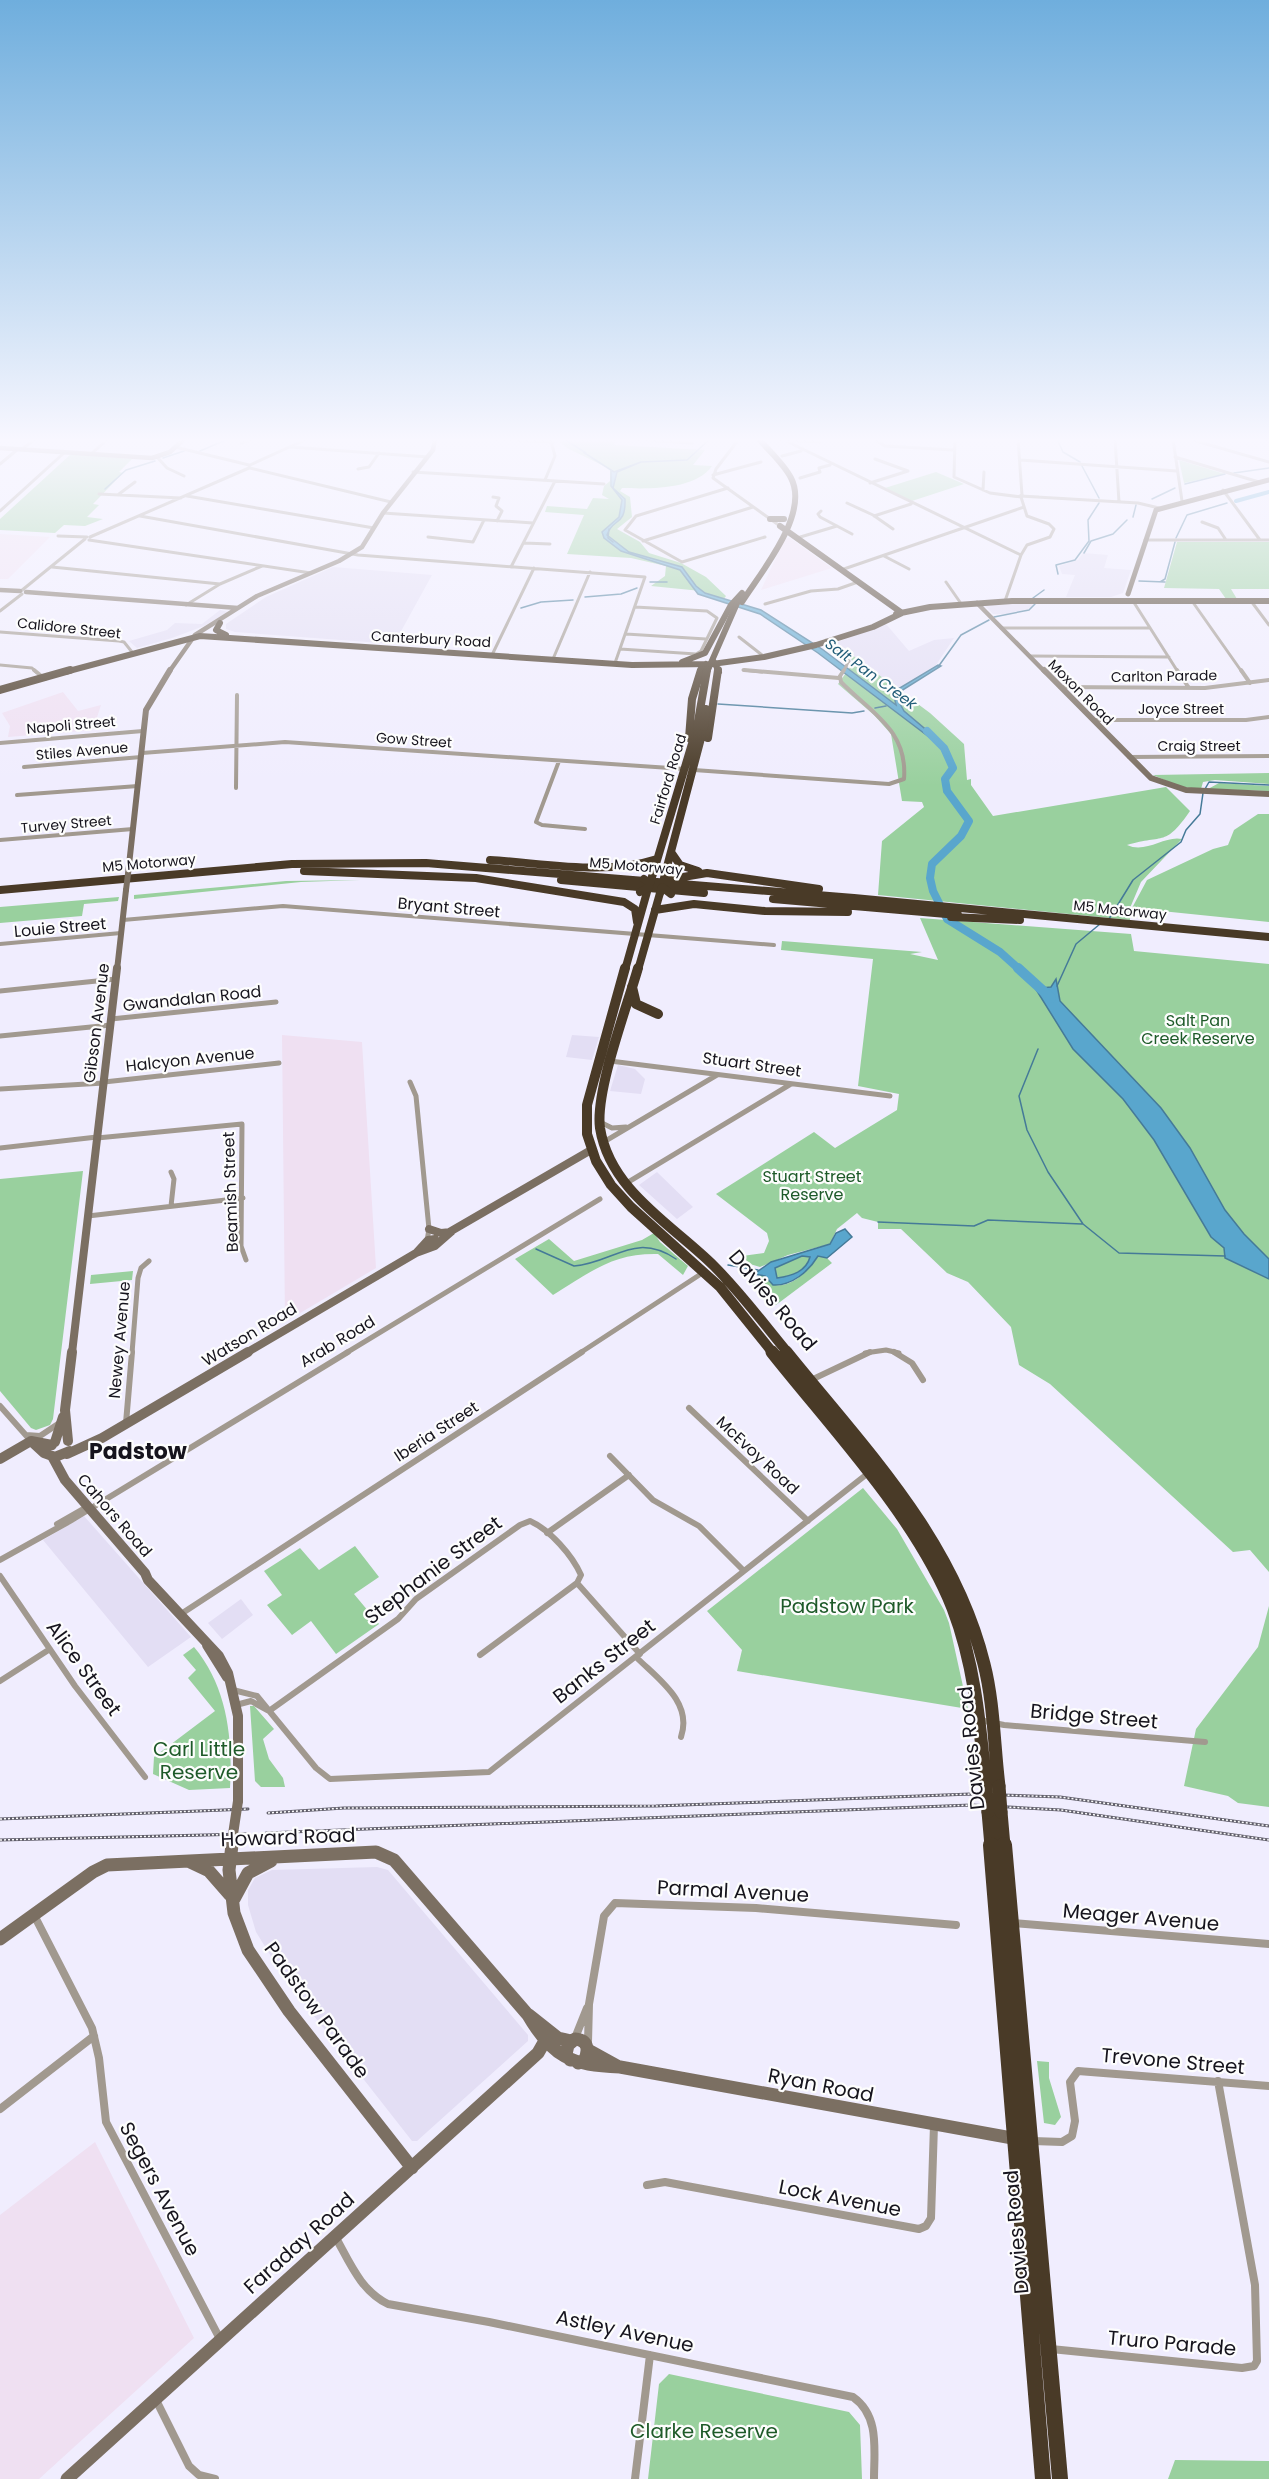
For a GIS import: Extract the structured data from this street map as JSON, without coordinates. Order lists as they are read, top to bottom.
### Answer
{
  "streets": {
    "highway": [
      "Canterbury Road",
      "Fairford Road",
      "M5 Motorway",
      "Davies Road",
      "Watson Road"
    ],
    "main road": [
      "Moxon Road",
      "Gibson Avenue",
      "Cahors Road",
      "Howard Road",
      "Padstow Parade",
      "Ryan Road",
      "Faraday Road"
    ],
    "street": [
      "Calidore Street",
      "Carlton Parade",
      "Joyce Street",
      "Napoli Street",
      "Gow Street",
      "Craig Street",
      "Stiles Avenue",
      "Turvey Street",
      "Bryant Street",
      "Louie Street",
      "Gwandalan Road",
      "Halcyon Avenue",
      "Stuart Street",
      "Beamish Street",
      "Newey Avenue",
      "Arab Road",
      "Iberia Street",
      "McEvoy Road",
      "Stephanie Street",
      "Banks Street",
      "Alice Street",
      "Bridge Street",
      "Parmal Avenue",
      "Meager Avenue",
      "Trevone Street",
      "Segers Avenue",
      "Lock Avenue",
      "Astley Avenue",
      "Truro Parade"
    ]
  },
  "crossings": [
    ["Calidore Street", "Canterbury Road"],
    ["Canterbury Road", "Moxon Road"],
    ["Canterbury Road", "Gibson Avenue"],
    ["Carlton Parade", "Moxon Road"],
    ["Moxon Road", "Joyce Street"],
    ["Moxon Road", "Craig Street"],
    ["Napoli Street", "Gibson Avenue"],
    ["Gow Street", "Stiles Avenue"],
    ["Gow Street", "Fairford Road"],
    ["Gow Street", "Gibson Avenue"],
    ["Stiles Avenue", "Gibson Avenue"],
    ["Fairford Road", "Bryant Street"],
    ["Fairford Road", "Stuart Street"],
    ["Fairford Road", "Davies Road"],
    ["Fairford Road", "Watson Road"],
    ["Turvey Street", "Gibson Avenue"],
    ["Bryant Street", "Gibson Avenue"],
    ["Louie Street", "Gibson Avenue"],
    ["Gwandalan Road", "Gibson Avenue"],
    ["Gibson Avenue", "Halcyon Avenue"],
    ["Gibson Avenue", "Beamish Street"],
    ["Gibson Avenue", "Watson Road"],
    ["Gibson Avenue", "Cahors Road"],
    ["Stuart Street", "Watson Road"],
    ["Davies Road", "Watson Road"],
    ["Davies Road", "Iberia Street"],
    ["Davies Road", "Banks Street"],
    ["Davies Road", "Bridge Street"],
    ["Davies Road", "Meager Avenue"],
    ["Davies Road", "Trevone Street"],
    ["Davies Road", "Ryan Road"],
    ["Davies Road", "Truro Parade"],
    ["Watson Road", "Newey Avenue"],
    ["Watson Road", "Cahors Road"],
    ["Arab Road", "Cahors Road"],
    ["Iberia Street", "Cahors Road"],
    ["McEvoy Road", "Banks Street"],
    ["Cahors Road", "Padstow Parade"],
    ["Stephanie Street", "Banks Street"],
    ["Howard Road", "Parmal Avenue"],
    ["Howard Road", "Padstow Parade"],
    ["Howard Road", "Ryan Road"],
    ["Howard Road", "Segers Avenue"],
    ["Howard Road", "Faraday Road"],
    ["Parmal Avenue", "Ryan Road"],
    ["Padstow Parade", "Faraday Road"],
    ["Trevone Street", "Ryan Road"],
    ["Trevone Street", "Truro Parade"],
    ["Ryan Road", "Lock Avenue"],
    ["Segers Avenue", "Faraday Road"],
    ["Faraday Road", "Astley Avenue"]
  ],
  "districts": ["Padstow"],
  "water": ["Salt Pan Creek"],
  "parks": [
    "Salt Pan Creek Reserve",
    "Stuart Street Reserve",
    "Padstow Park",
    "Carl Little Reserve",
    "Clarke Reserve"
  ]
}
